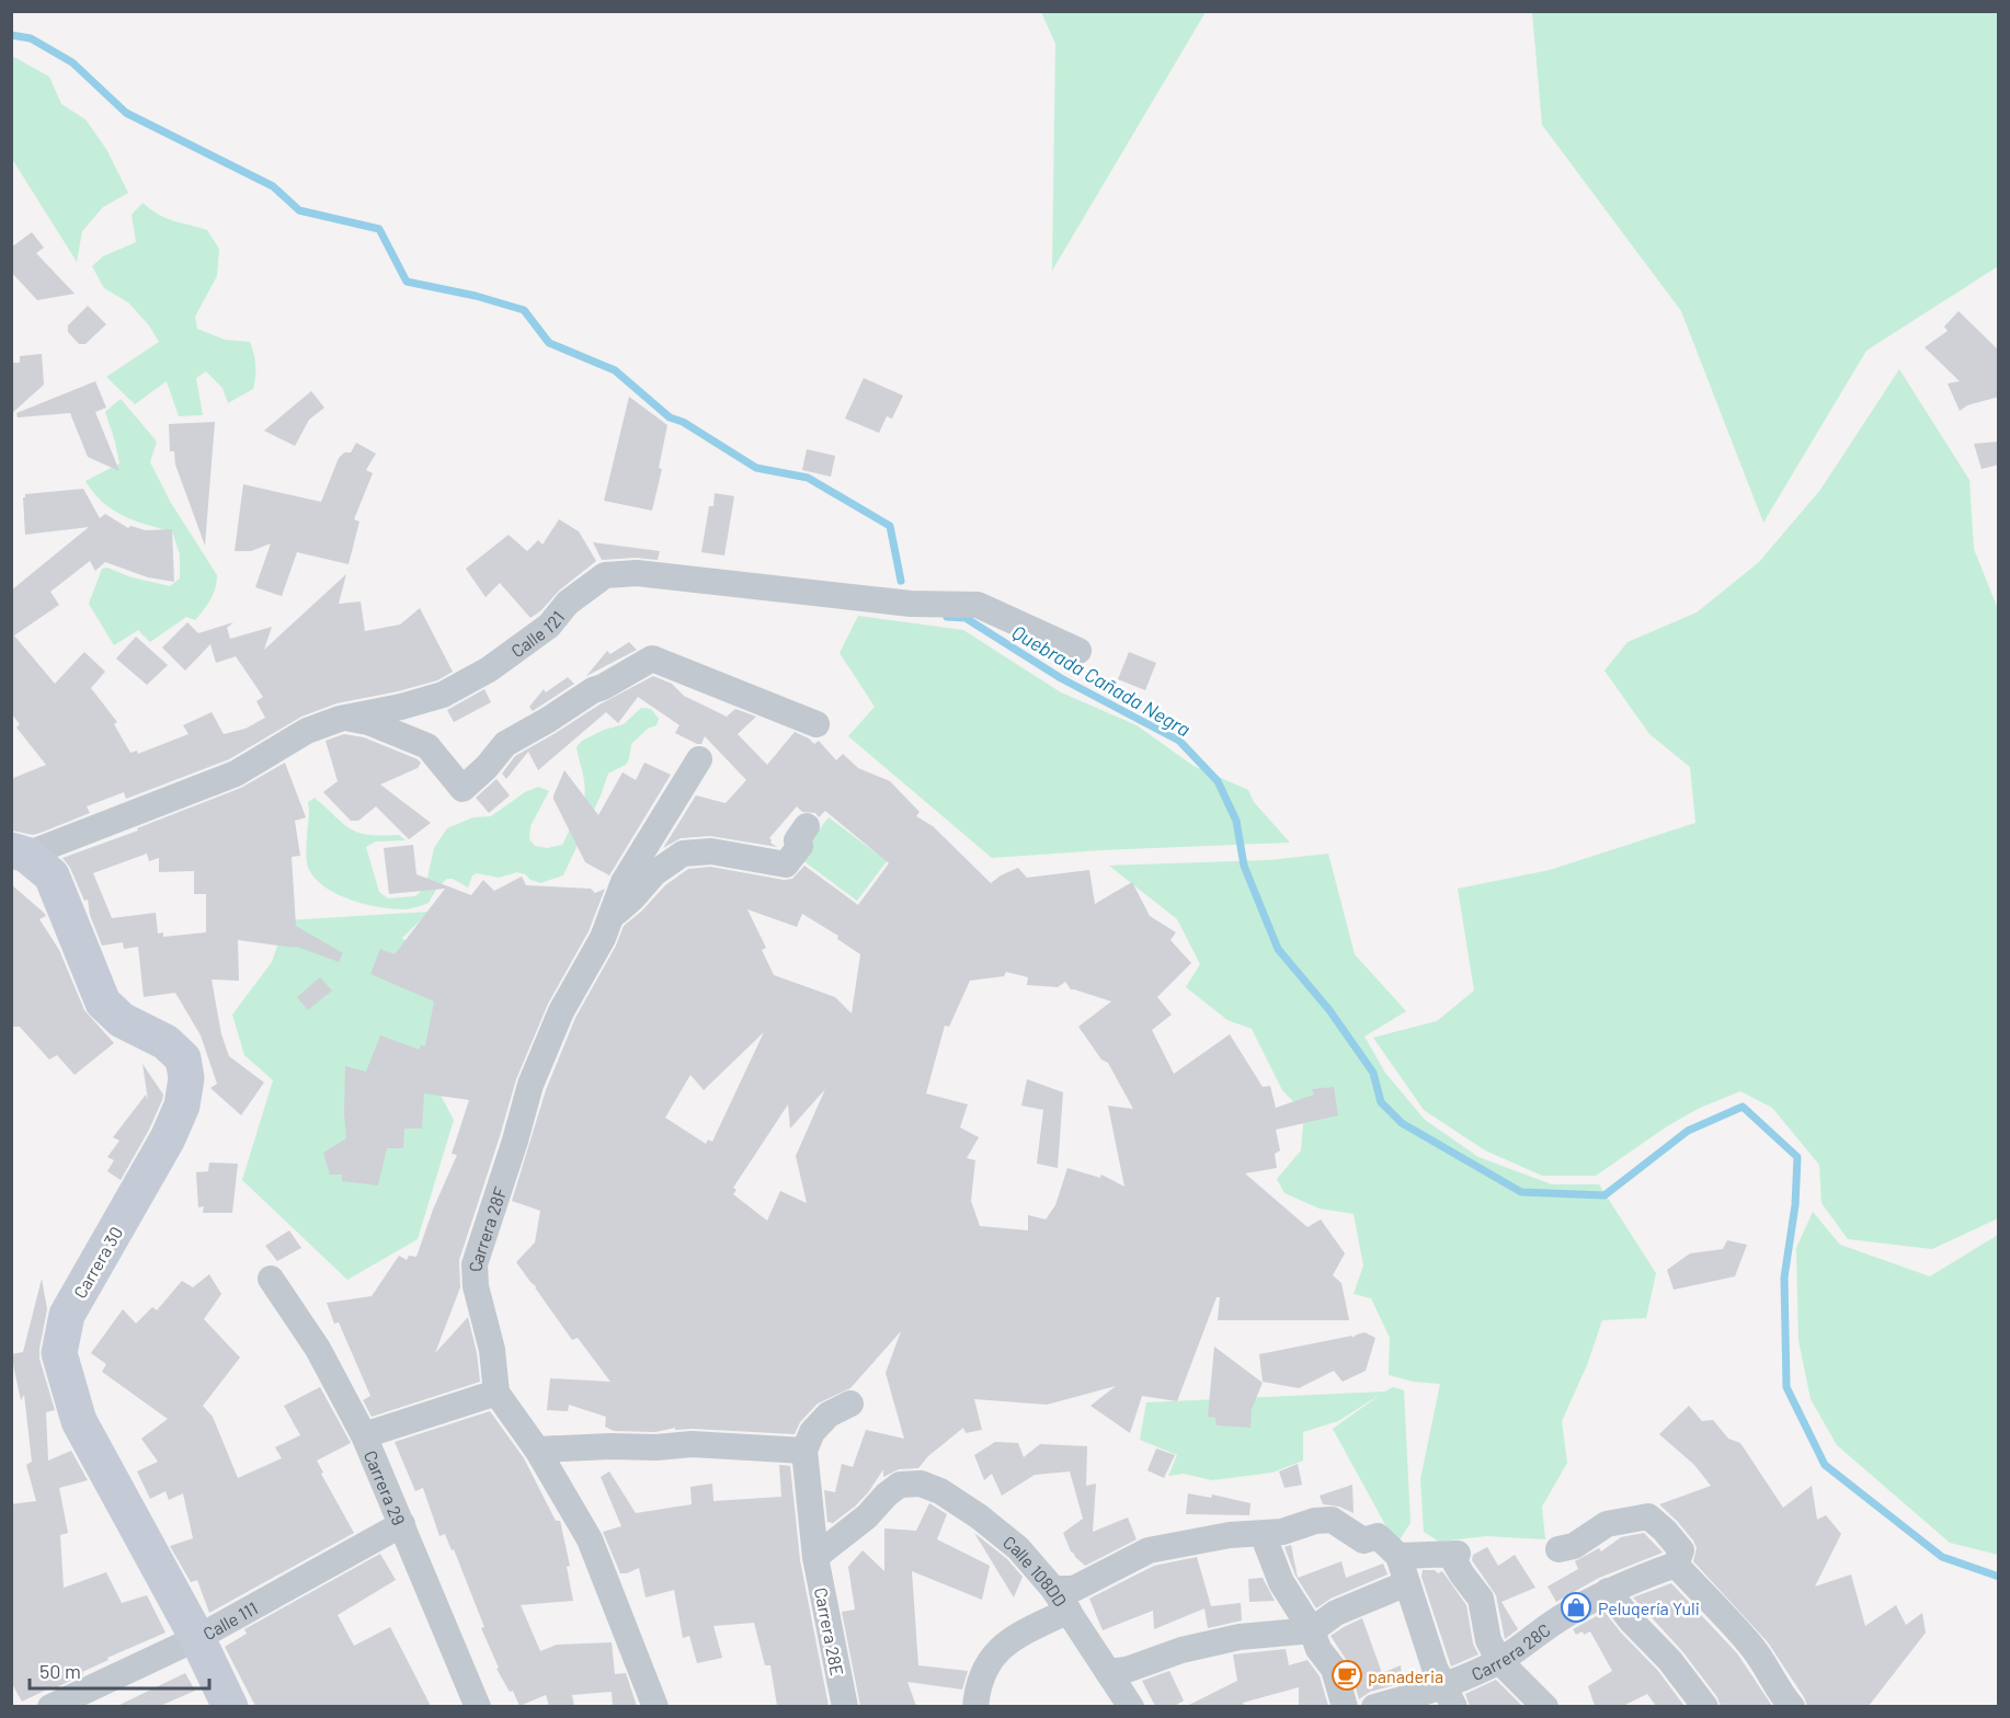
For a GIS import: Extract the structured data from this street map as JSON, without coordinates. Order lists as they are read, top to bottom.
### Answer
{
  "streets": {
    "street": [
      "Calle 121",
      "Carrera 28F",
      "Carrera 30",
      "Carrera 29",
      "Calle 108DD",
      "Calle 111",
      "Carrera 28E",
      "Carrera 28C"
    ]
  },
  "crossings": [
    ["Calle 121", "Carrera 30"],
    ["Carrera 30", "Calle 111"],
    ["Carrera 29", "Calle 111"],
    ["Calle 108DD", "Carrera 28E"]
  ],
  "water": ["Quebrada Cañada Negra"],
  "places": {
    "shop": ["Peluqería Yuli"],
    "cafe": ["panaderia"]
  },
  "scale_bar": "50 m"
}
